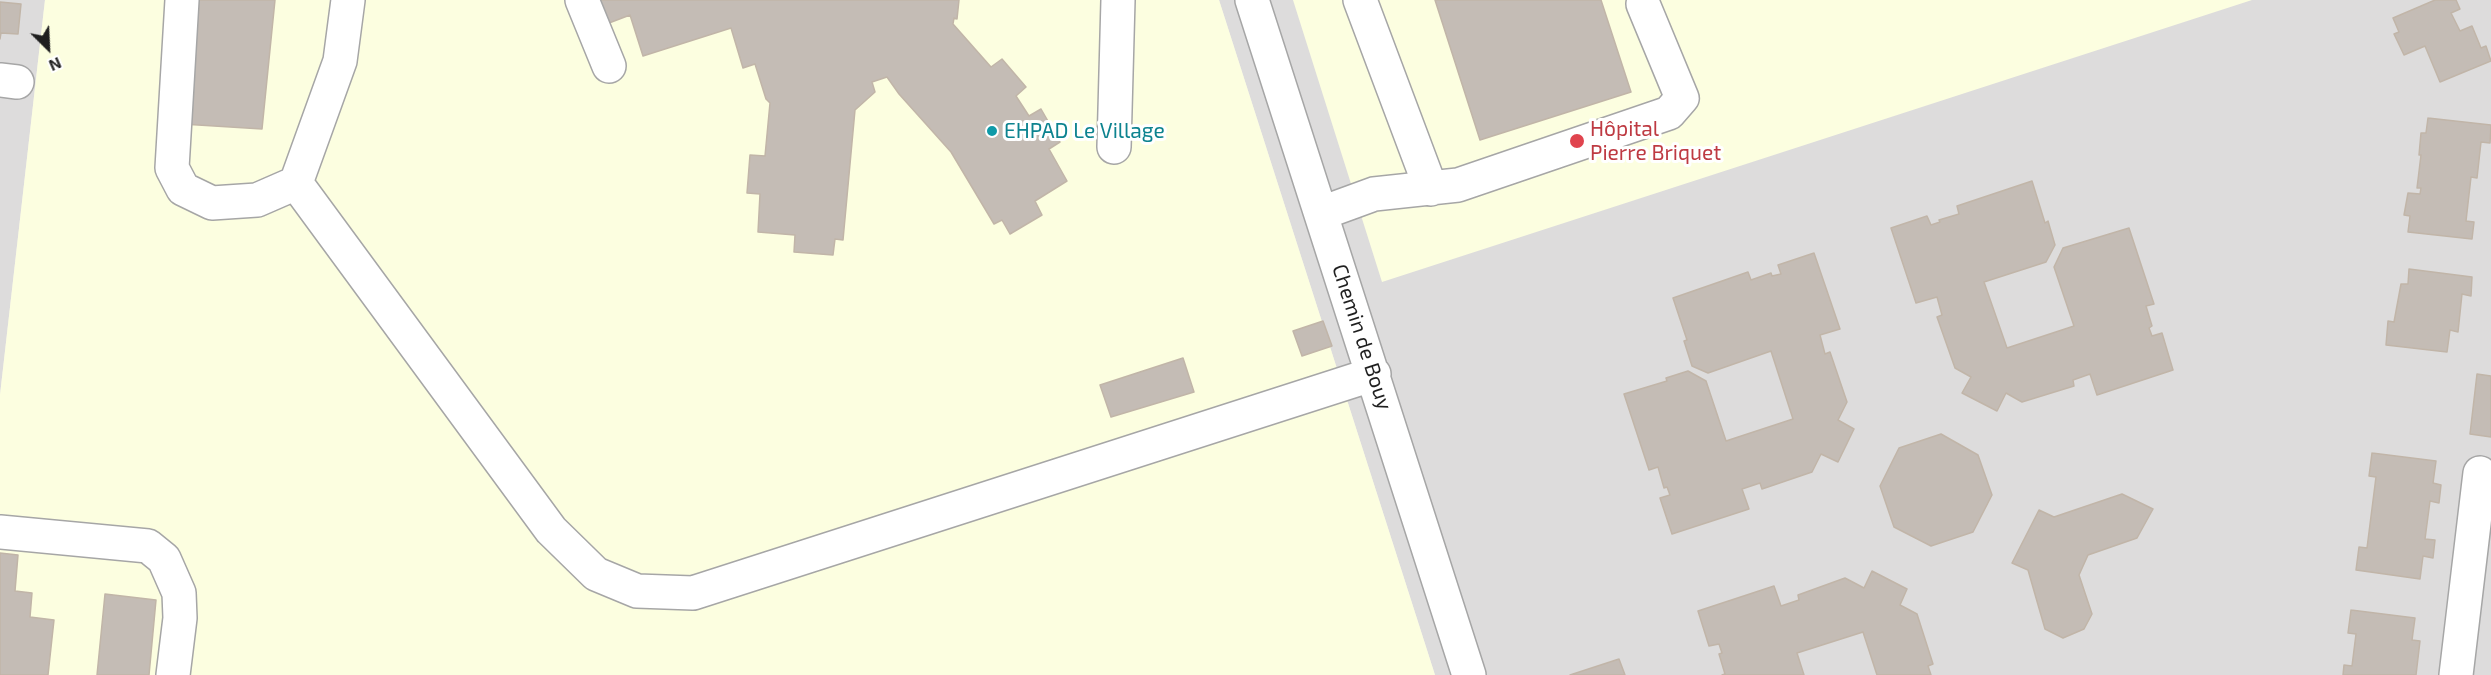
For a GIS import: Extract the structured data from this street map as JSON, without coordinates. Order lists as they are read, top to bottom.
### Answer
{
  "streets": {
    "street": ["Chemin de Bouy"]
  },
  "places": ["EHPAD Le Village", "Hôpital Pierre Briquet"],
  "north": "bottom right"
}
